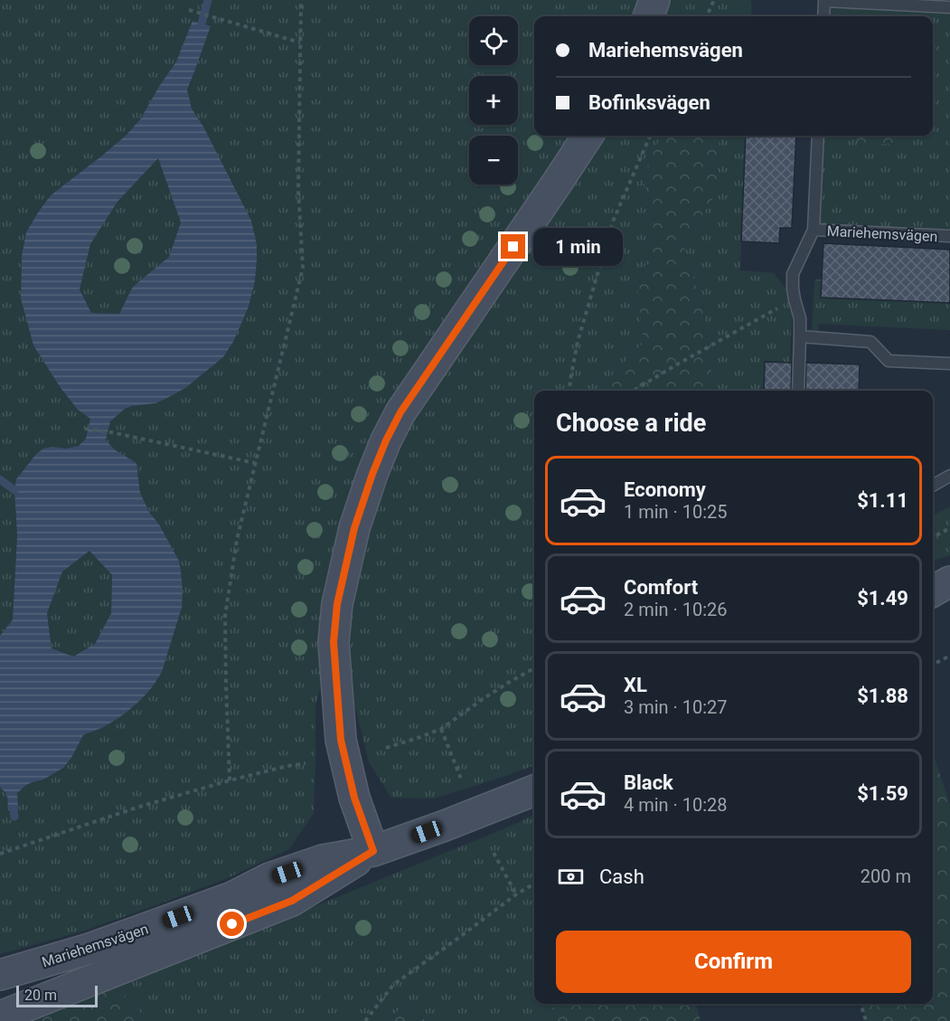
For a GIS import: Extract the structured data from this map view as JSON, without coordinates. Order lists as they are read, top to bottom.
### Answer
{
  "streets": {
    "street": ["Mariehemsvägen"]
  },
  "scale_bar": "20 m",
  "page": {
    "map_buttons": ["+", "−"],
    "banner": ["Mariehemsvägen", "Bofinksvägen"],
    "bubble": "1 min",
    "heading": "Choose a ride",
    "list": [
      {
        "name": "Economy",
        "note": "1 min · 10:25",
        "value": "$1.11"
      },
      {
        "name": "Comfort",
        "note": "2 min · 10:26",
        "value": "$1.49"
      },
      {
        "name": "XL",
        "note": "3 min · 10:27",
        "value": "$1.88"
      },
      {
        "name": "Black",
        "note": "4 min · 10:28",
        "value": "$1.59"
      }
    ],
    "pay": ["Cash", "200 m"],
    "buttons": "Confirm",
    "scale": "20 m"
  }
}
